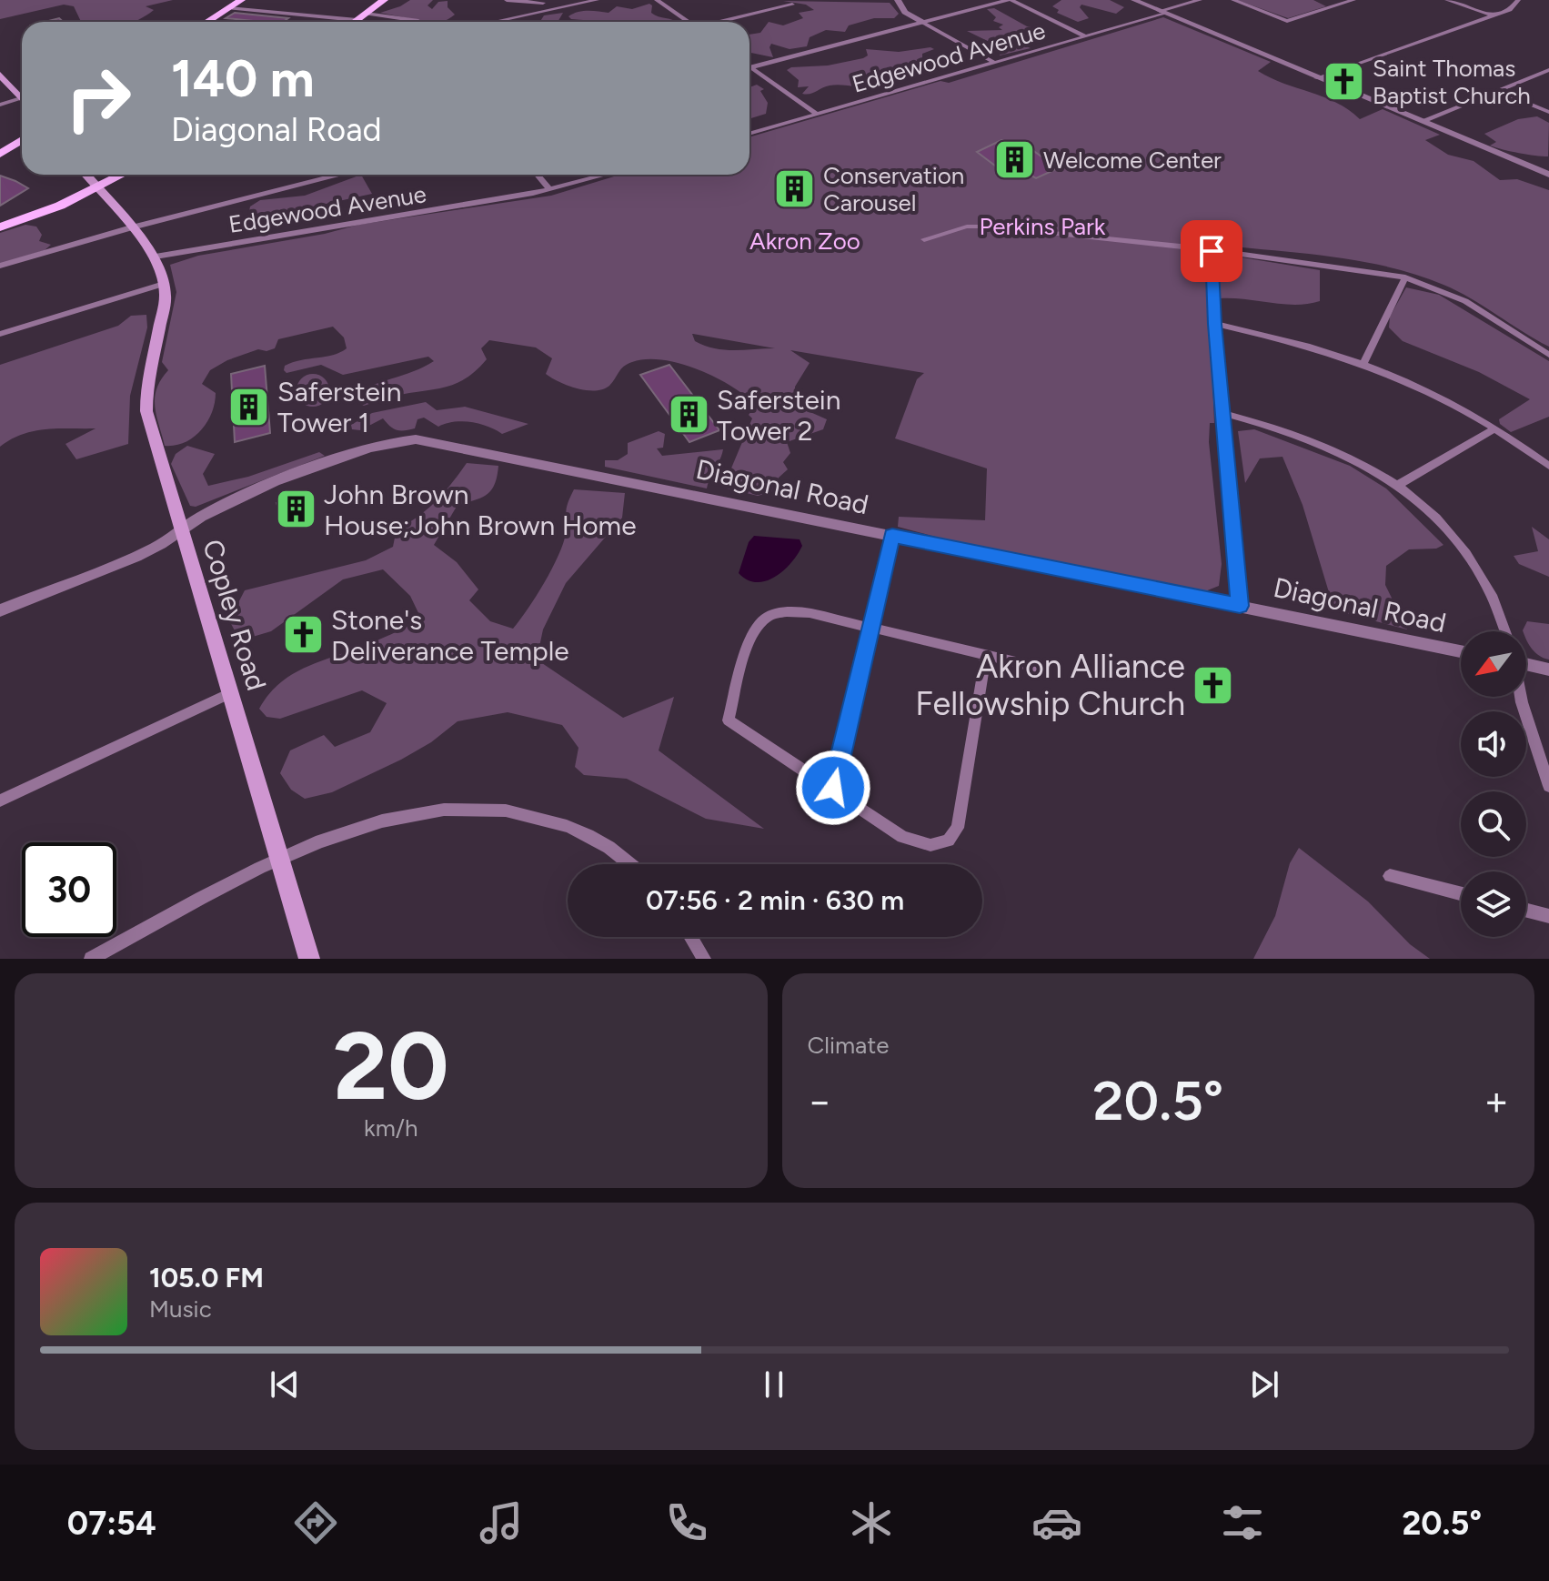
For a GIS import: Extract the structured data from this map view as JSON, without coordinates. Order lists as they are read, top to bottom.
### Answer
{
  "streets": {
    "main road": ["Copley Road"],
    "street": ["Edgewood Avenue", "Diagonal Road"]
  },
  "crossings": [
    ["Diagonal Road", "Copley Road"]
  ],
  "parks": ["Perkins Park", "Akron Zoo"],
  "places": {
    "church": ["Saint Thomas Baptist Church", "Stone's Deliverance Temple", "Akron Alliance Fellowship Church"],
    "building": [
      "Welcome Center",
      "Conservation Carousel",
      "Saferstein Tower 1",
      "Saferstein Tower 2",
      "John Brown House;John Brown Home"
    ]
  },
  "north": "bottom left",
  "page": {
    "turn": ["140 m", "Diagonal Road"],
    "limit": "30",
    "trip": "07:56 · 2 min · 630 m",
    "tile": [
      ["20", "km/h"],
      "Climate"
    ],
    "heat": ["−", "20.5°", "+"],
    "song": ["105.0 FM", "Music"],
    "tabs": ["07:54", "20.5°"]
  }
}
